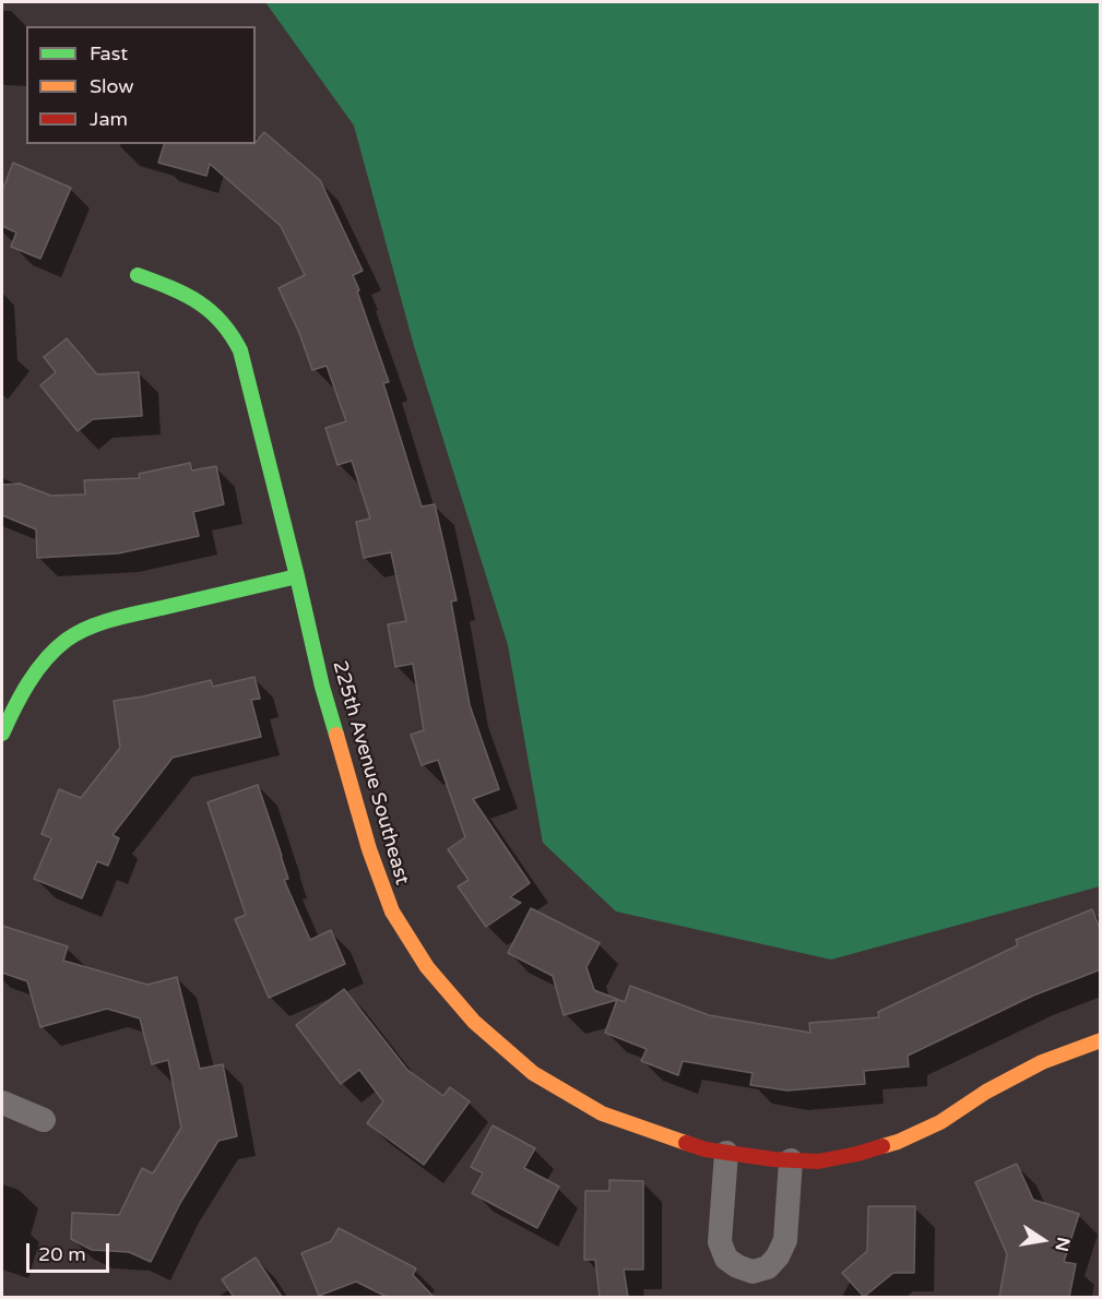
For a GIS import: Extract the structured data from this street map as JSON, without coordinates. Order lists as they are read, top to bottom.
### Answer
{
  "streets": {
    "street": ["225th Avenue Southeast"]
  },
  "legend": ["Fast", "Slow", "Jam"],
  "scale_bar": "20 m",
  "north": "right"
}
